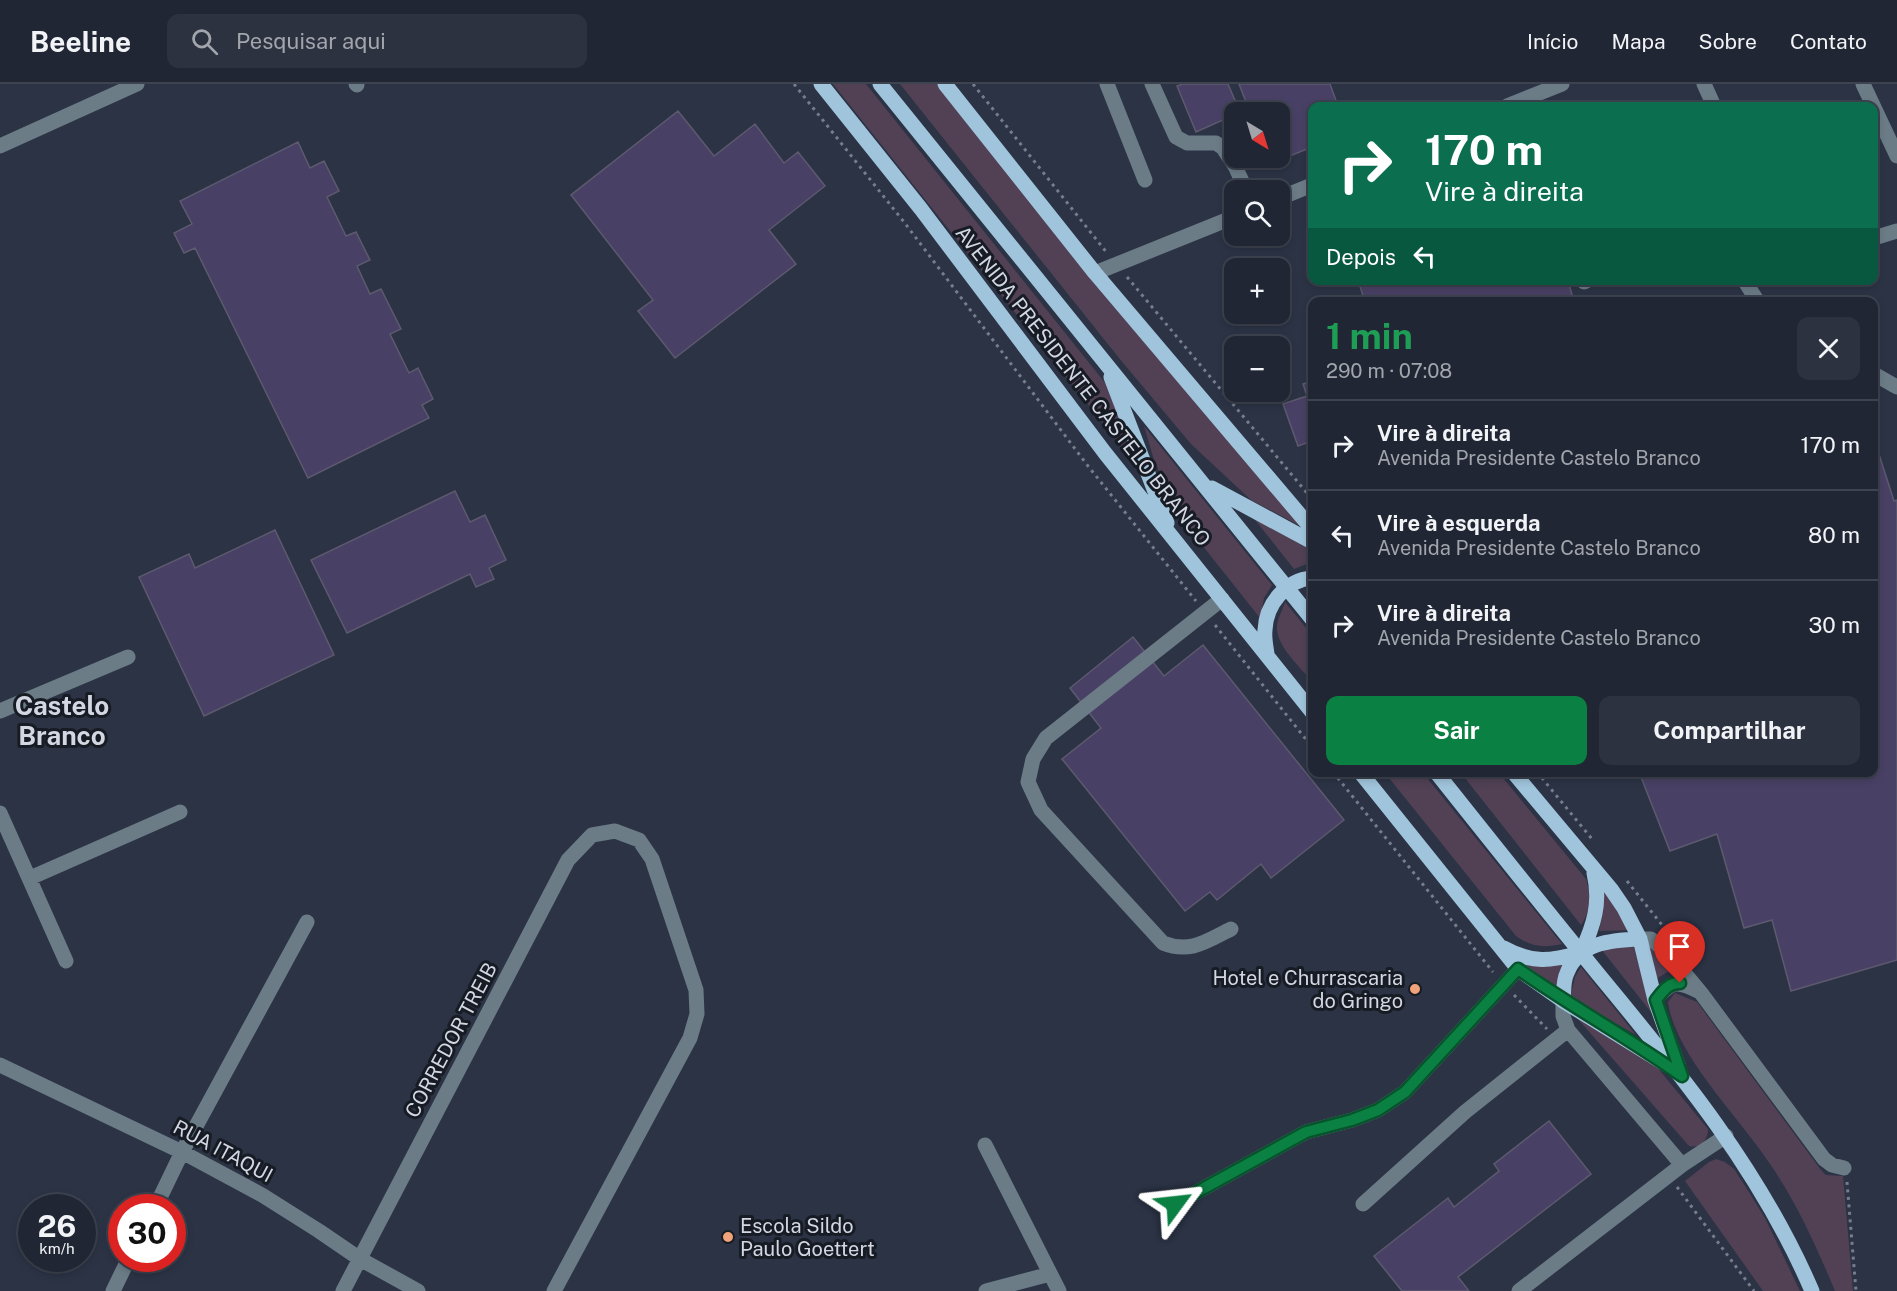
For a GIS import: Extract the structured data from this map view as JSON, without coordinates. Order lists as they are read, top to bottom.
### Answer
{
  "streets": {
    "main road": ["AVENIDA PRESIDENTE CASTELO BRANCO"],
    "street": ["CORREDOR TREIB", "RUA ITAQUI"]
  },
  "crossings": [
    ["CORREDOR TREIB", "RUA ITAQUI"]
  ],
  "districts": ["Castelo Branco"],
  "places": ["Hotel e Churrascaria do Gringo", "Escola Sildo Paulo Goettert"],
  "north": "bottom right",
  "page": {
    "header": "Beeline",
    "search": "Pesquisar aqui",
    "nav": [
      "Início",
      "Mapa",
      "Sobre",
      "Contato"
    ],
    "map_buttons": ["+", "−"],
    "turn": ["170 m", "Vire à direita"],
    "then": "Depois",
    "heading": ["1 min", "290 m · 07:08"],
    "list": [
      {
        "name": "Vire à direita",
        "note": "Avenida Presidente Castelo Branco",
        "value": "170 m"
      },
      {
        "name": "Vire à esquerda",
        "note": "Avenida Presidente Castelo Branco",
        "value": "80 m"
      },
      {
        "name": "Vire à direita",
        "note": "Avenida Presidente Castelo Branco",
        "value": "30 m"
      }
    ],
    "buttons": ["Sair", "Compartilhar"],
    "speed": "26 km/h",
    "limit": "30"
  }
}
